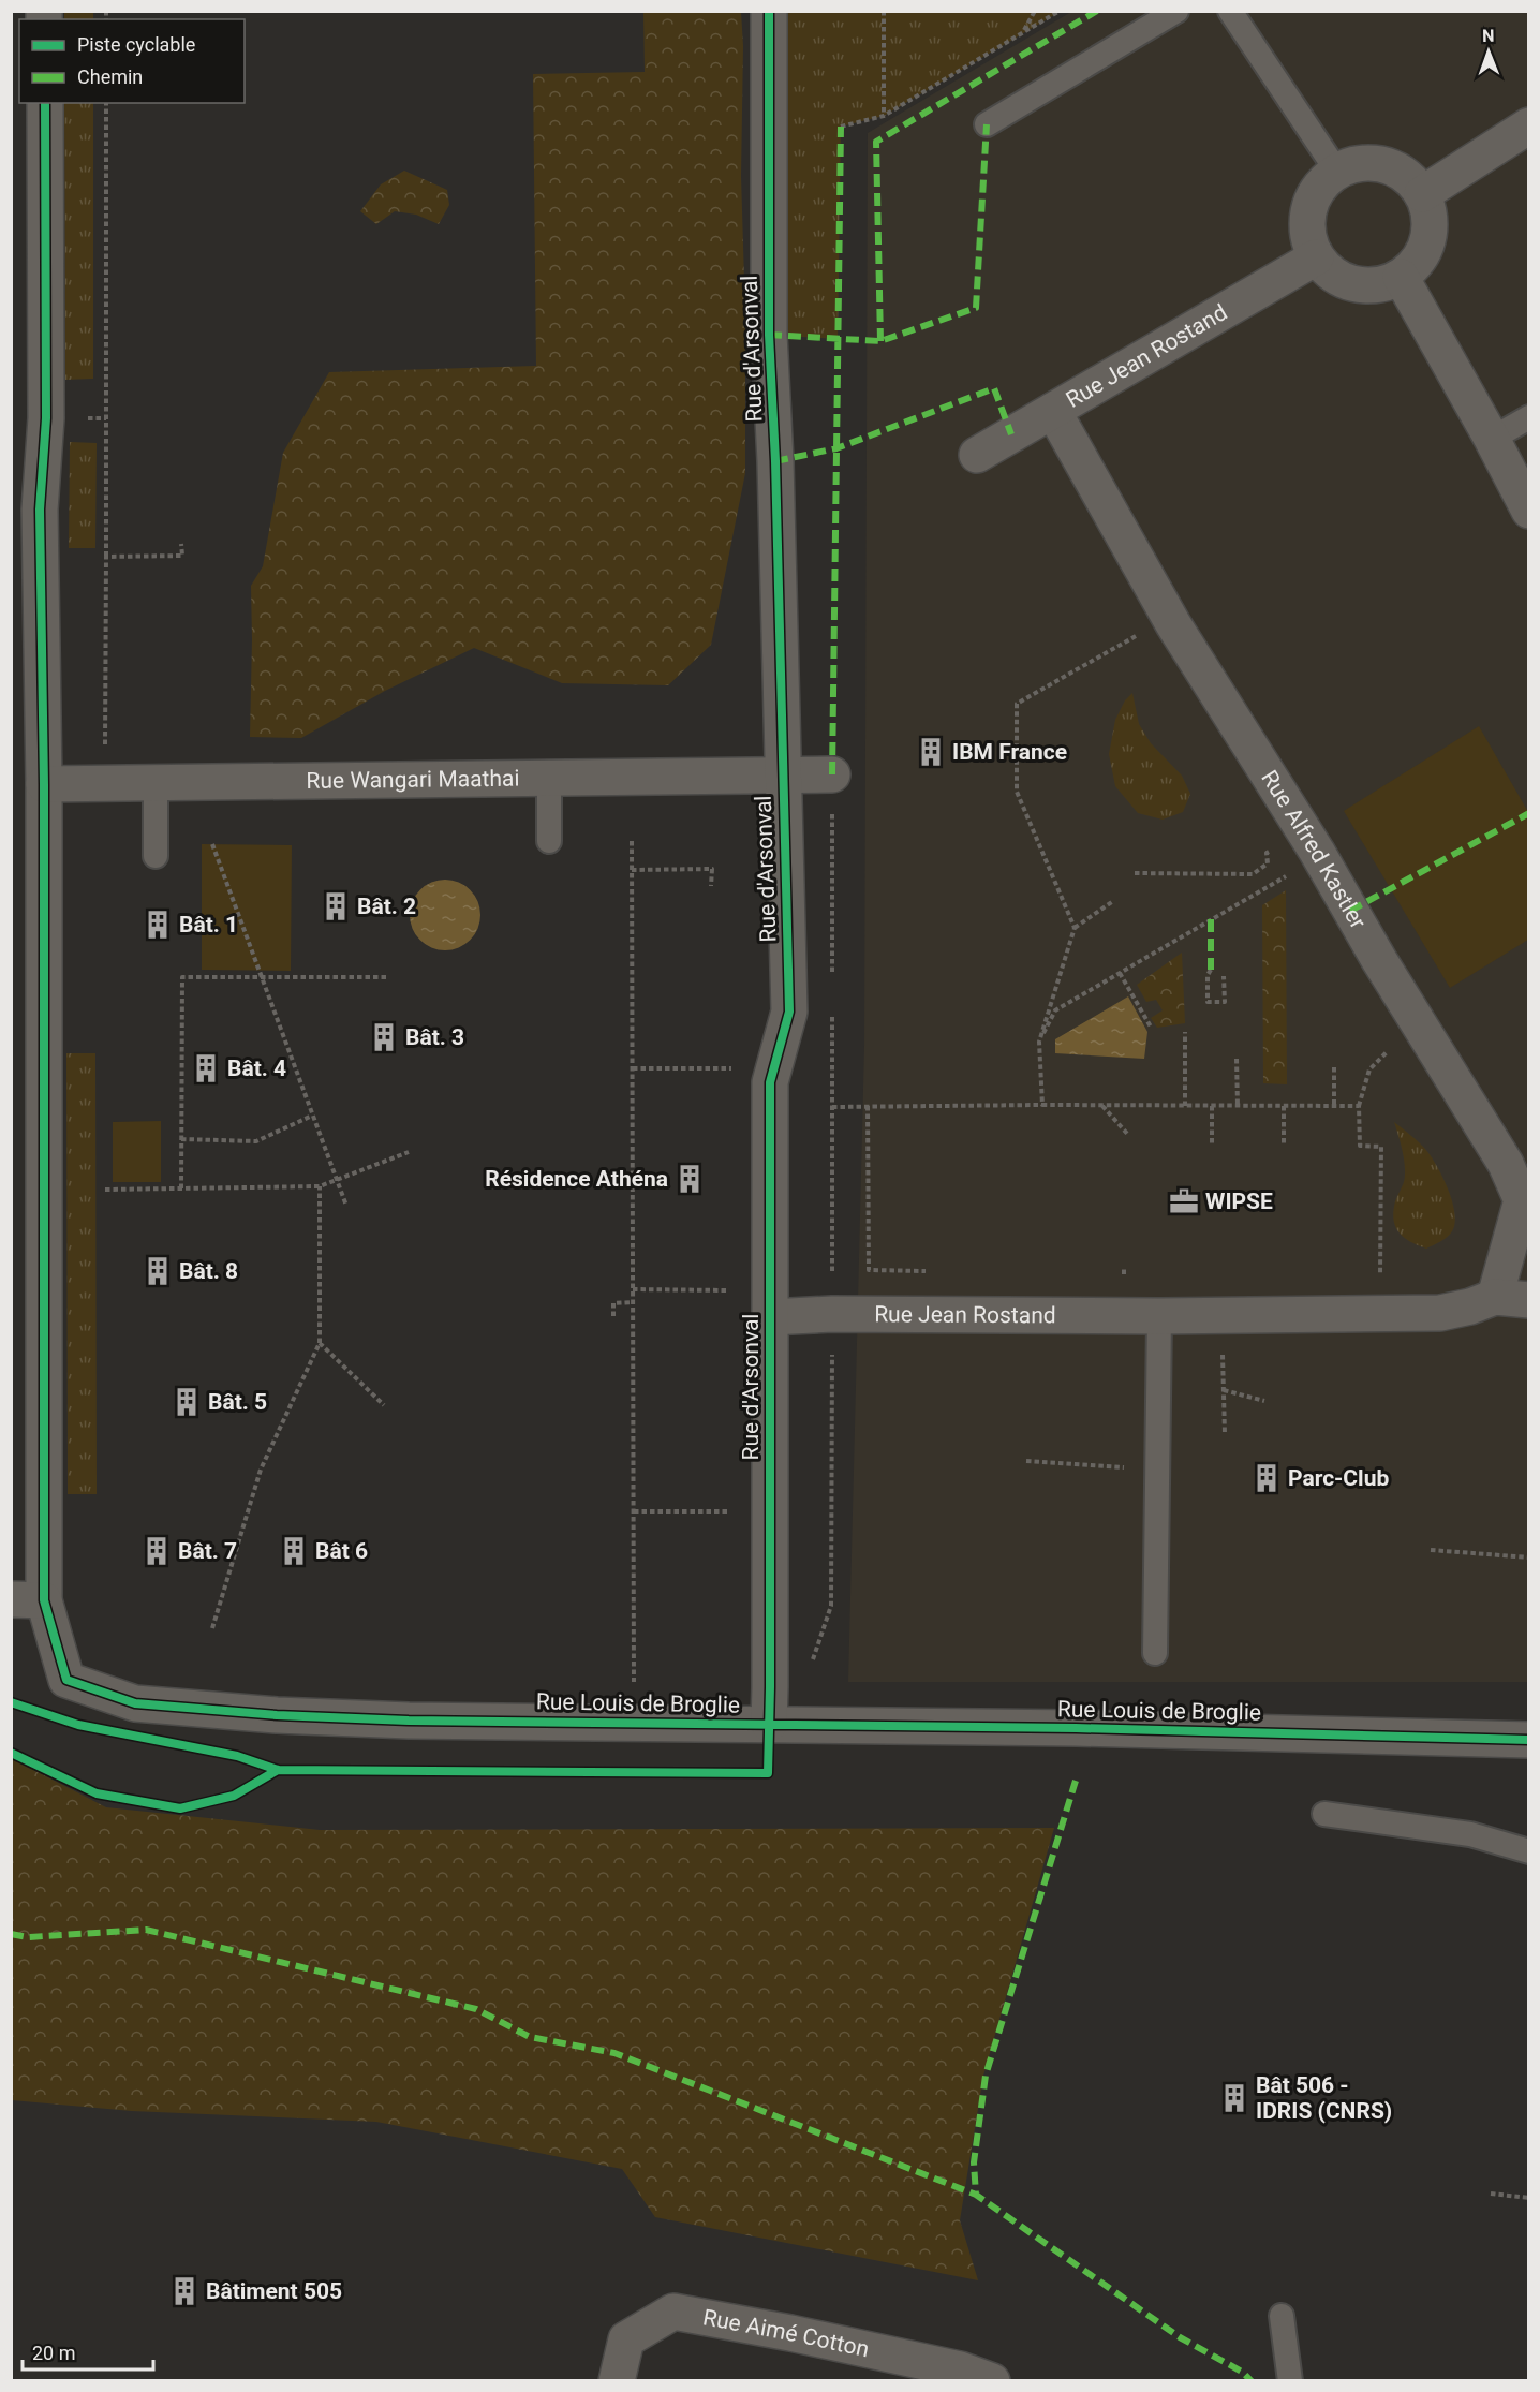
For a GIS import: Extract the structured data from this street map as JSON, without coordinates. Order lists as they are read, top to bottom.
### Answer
{
  "streets": {
    "street": [
      "Rue d'Arsonval",
      "Rue Jean Rostand",
      "Rue Wangari Maathai",
      "Rue Alfred Kastler",
      "Rue Louis de Broglie",
      "Rue Aimé Cotton"
    ]
  },
  "crossings": [
    ["Rue d'Arsonval", "Rue Jean Rostand"],
    ["Rue d'Arsonval", "Rue Wangari Maathai"],
    ["Rue d'Arsonval", "Rue Louis de Broglie"],
    ["Rue Jean Rostand", "Rue Alfred Kastler"]
  ],
  "places": {
    "building": [
      "IBM France",
      "Bât. 2",
      "Bât. 1",
      "Bât. 3",
      "Bât. 4",
      "Résidence Athéna",
      "Bât. 8",
      "Bât. 5",
      "Parc-Club",
      "Bât. 7",
      "Bât 6",
      "Bât 506 - IDRIS (CNRS)",
      "Bâtiment 505"
    ],
    "office": ["WIPSE"]
  },
  "legend": ["Piste cyclable", "Chemin"],
  "scale_bar": "20 m",
  "north": "top"
}
